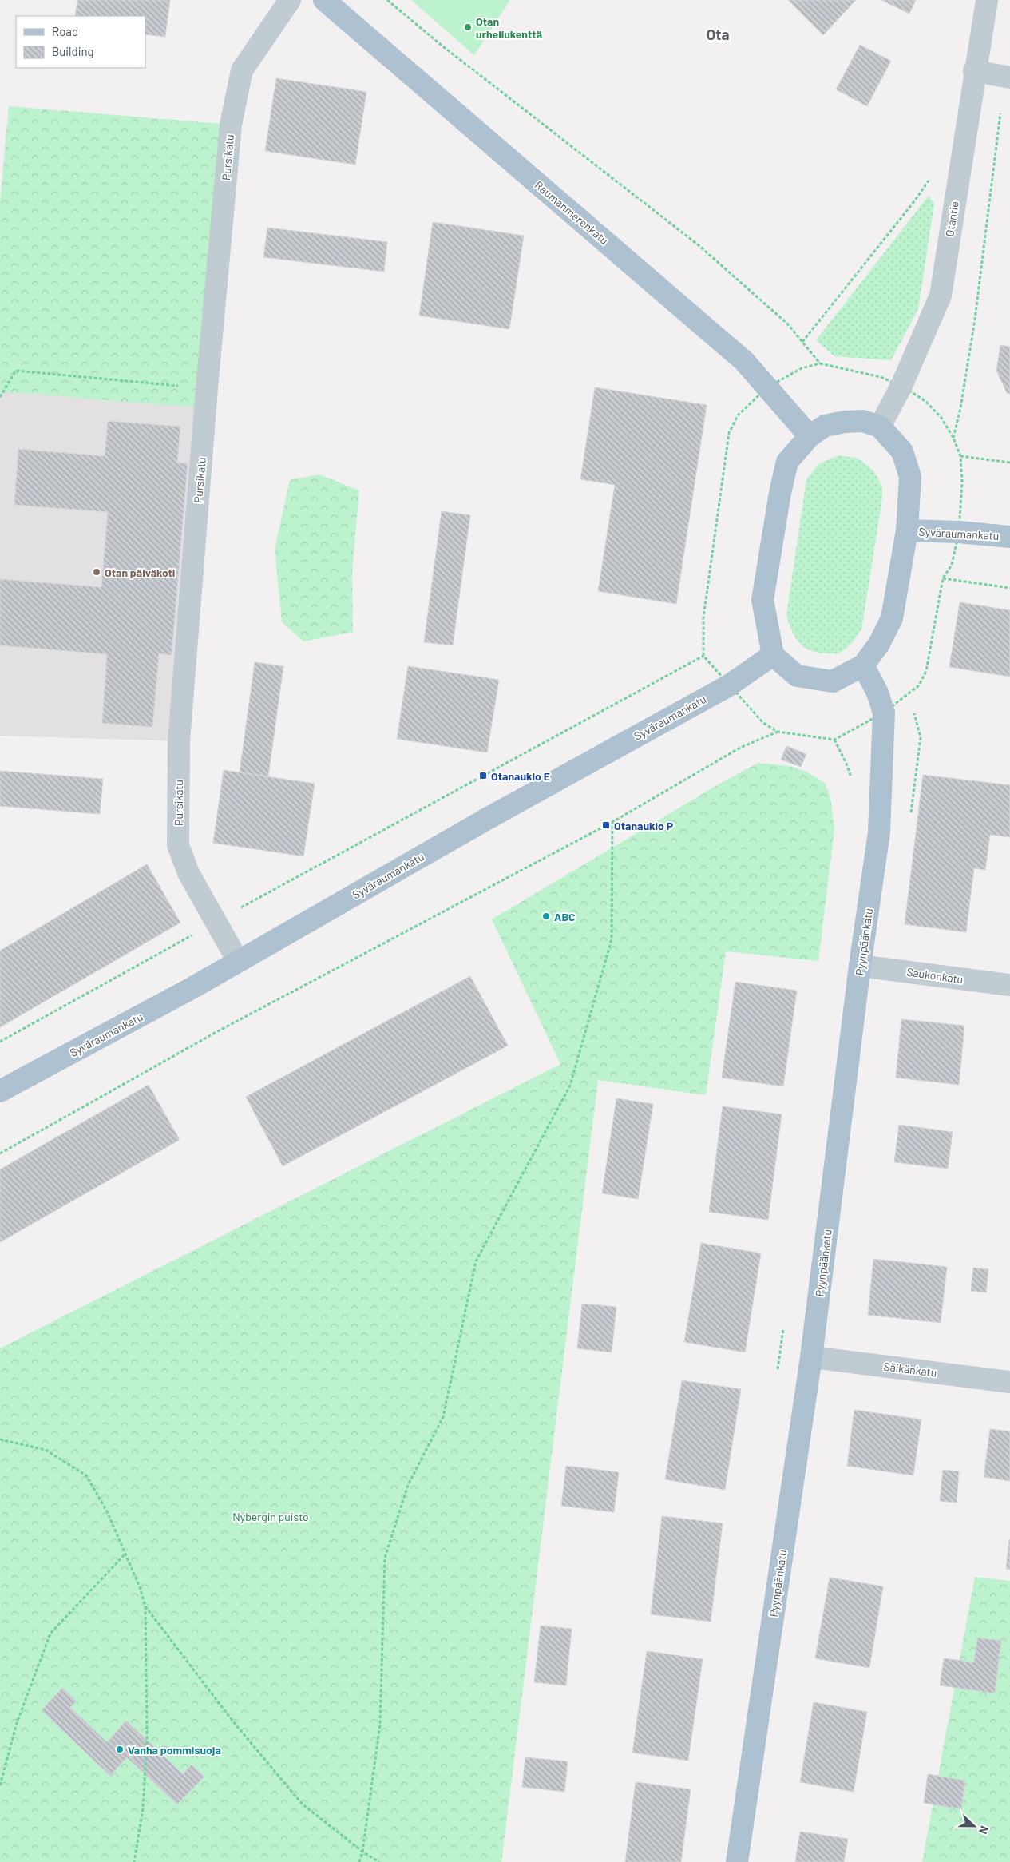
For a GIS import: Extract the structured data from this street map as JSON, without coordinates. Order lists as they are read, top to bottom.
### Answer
{
  "streets": {
    "main road": ["Raumanmerenkatu", "Syväraumankatu", "Pyynpäänkatu"],
    "street": [
      "Pursikatu",
      "Otantie",
      "Saukonkatu",
      "Säikänkatu"
    ]
  },
  "crossings": [
    ["Pursikatu", "Syväraumankatu"],
    ["Pyynpäänkatu", "Saukonkatu"],
    ["Pyynpäänkatu", "Säikänkatu"]
  ],
  "districts": ["Ota"],
  "parks": ["Nybergin puisto"],
  "places": {
    "other": [
      "Otan urheilukenttä",
      "Otan päiväkoti",
      "ABC",
      "Vanha pommisuoja"
    ],
    "transit": ["Otanaukio E", "Otanaukio P"]
  },
  "legend": ["Road", "Building"],
  "north": "right"
}
